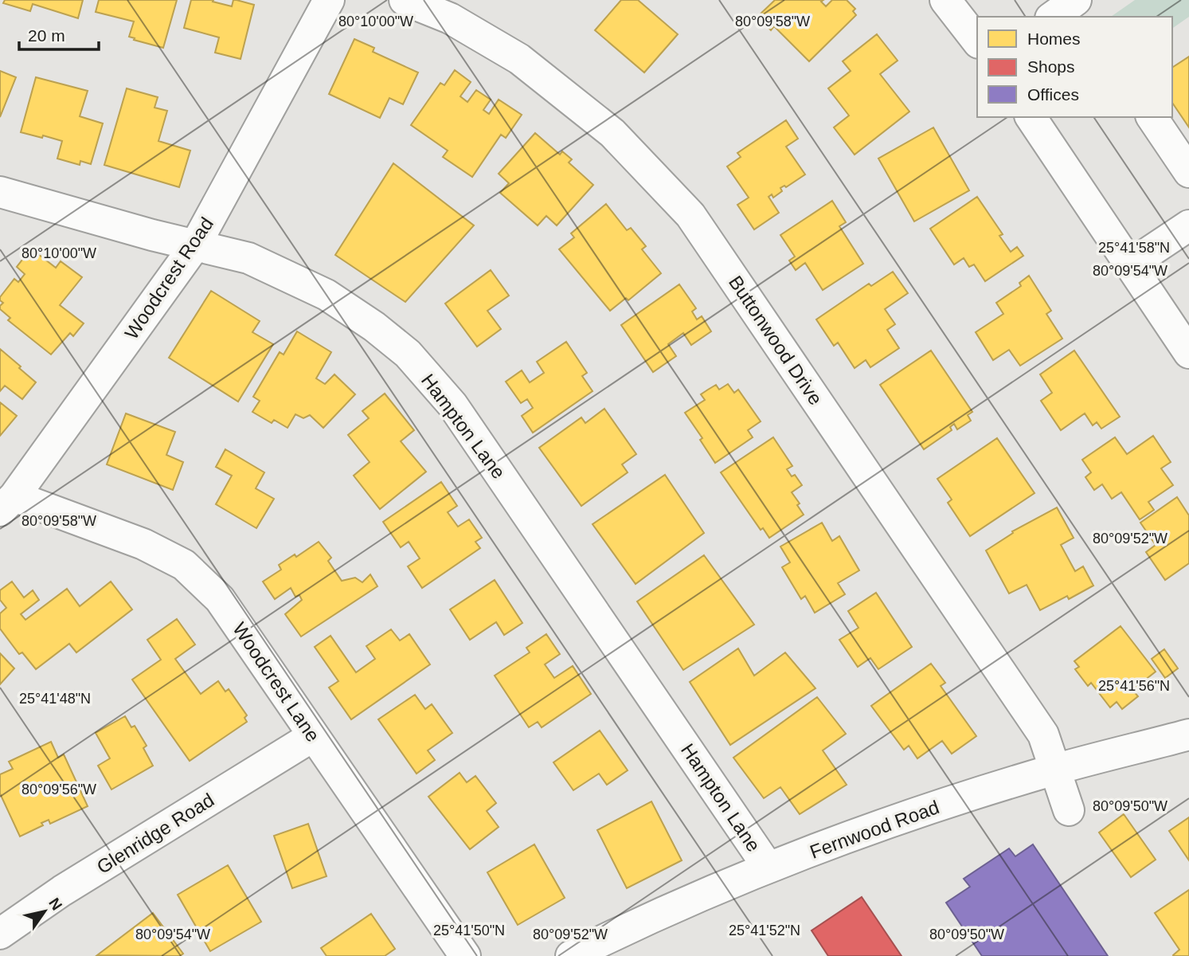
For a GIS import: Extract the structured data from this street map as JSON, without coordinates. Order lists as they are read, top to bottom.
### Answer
{
  "streets": {
    "street": [
      "Woodcrest Road",
      "Buttonwood Drive",
      "Hampton Lane",
      "Woodcrest Lane",
      "Fernwood Road",
      "Glenridge Road"
    ]
  },
  "crossings": [
    ["Woodcrest Road", "Hampton Lane"],
    ["Woodcrest Road", "Woodcrest Lane"],
    ["Buttonwood Drive", "Fernwood Road"],
    ["Hampton Lane", "Fernwood Road"],
    ["Woodcrest Lane", "Glenridge Road"]
  ],
  "legend": ["Homes", "Shops", "Offices"],
  "scale_bar": "20 m",
  "north": "top right",
  "coordinates": [
    "80°09'58\"W",
    "80°10'00\"W",
    "25°41'58\"N",
    "80°09'54\"W",
    "80°09'52\"W",
    "25°41'56\"N",
    "25°41'48\"N",
    "80°09'56\"W",
    "80°09'50\"W",
    "25°41'50\"N",
    "25°41'52\"N"
  ]
}
